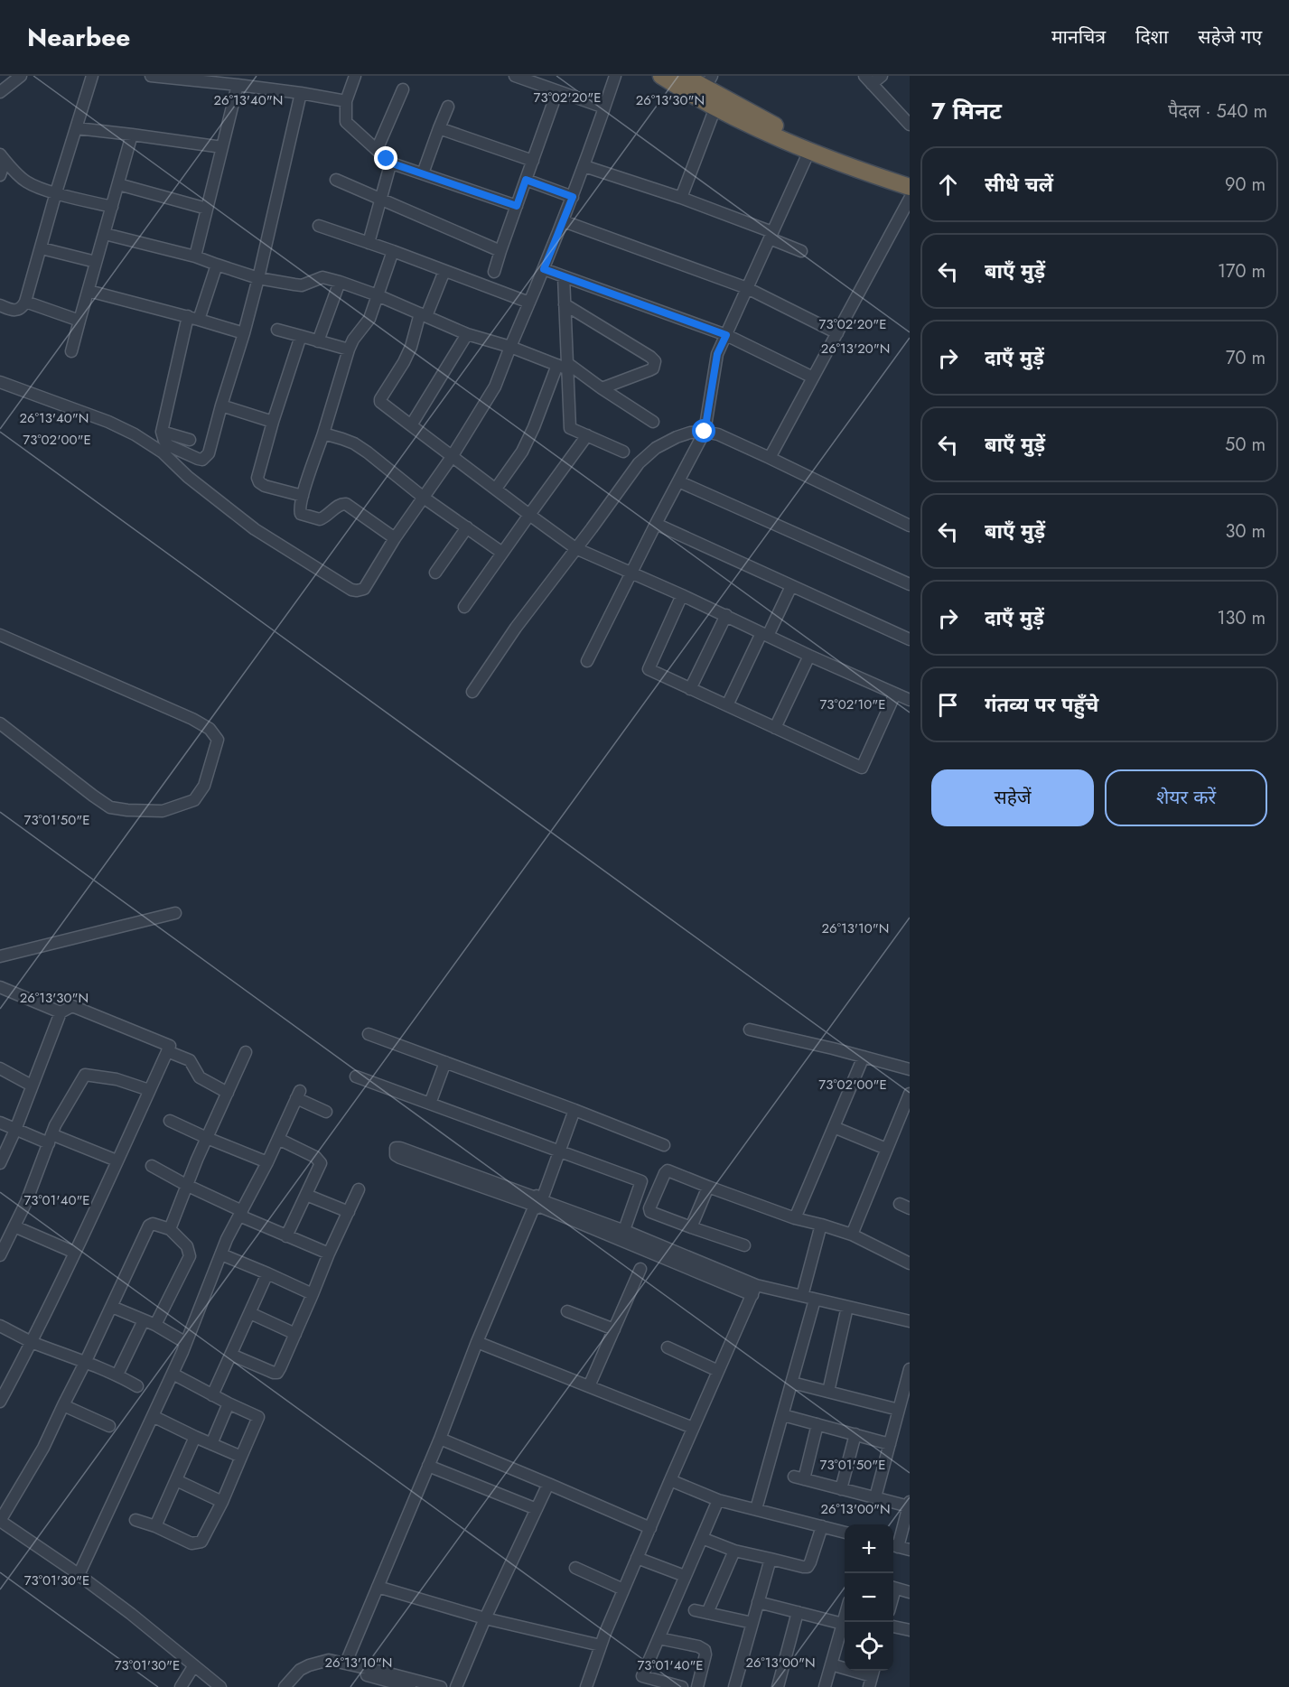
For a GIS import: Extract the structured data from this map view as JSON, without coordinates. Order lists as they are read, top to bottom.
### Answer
{
  "page": {
    "header": "Nearbee",
    "nav": ["मानचित्र", "दिशा", "सहेजे गए"],
    "heading": ["7 मिनट", "पैदल · 540 m"],
    "list": [
      ["सीधे चलें", "90 m"],
      ["बाएँ मुड़ें", "170 m"],
      ["दाएँ मुड़ें", "70 m"],
      ["बाएँ मुड़ें", "50 m"],
      ["बाएँ मुड़ें", "30 m"],
      ["दाएँ मुड़ें", "130 m"],
      "गंतव्य पर पहुँचे"
    ],
    "buttons": ["सहेजें", "शेयर करें"],
    "map_buttons": ["+", "−"]
  },
  "coordinates": [
    "73°02'20\"E",
    "26°13'40\"N",
    "26°13'30\"N",
    "26°13'20\"N",
    "73°02'00\"E",
    "73°02'10\"E",
    "73°01'50\"E",
    "26°13'10\"N",
    "73°01'40\"E",
    "26°13'00\"N",
    "73°01'30\"E"
  ]
}
